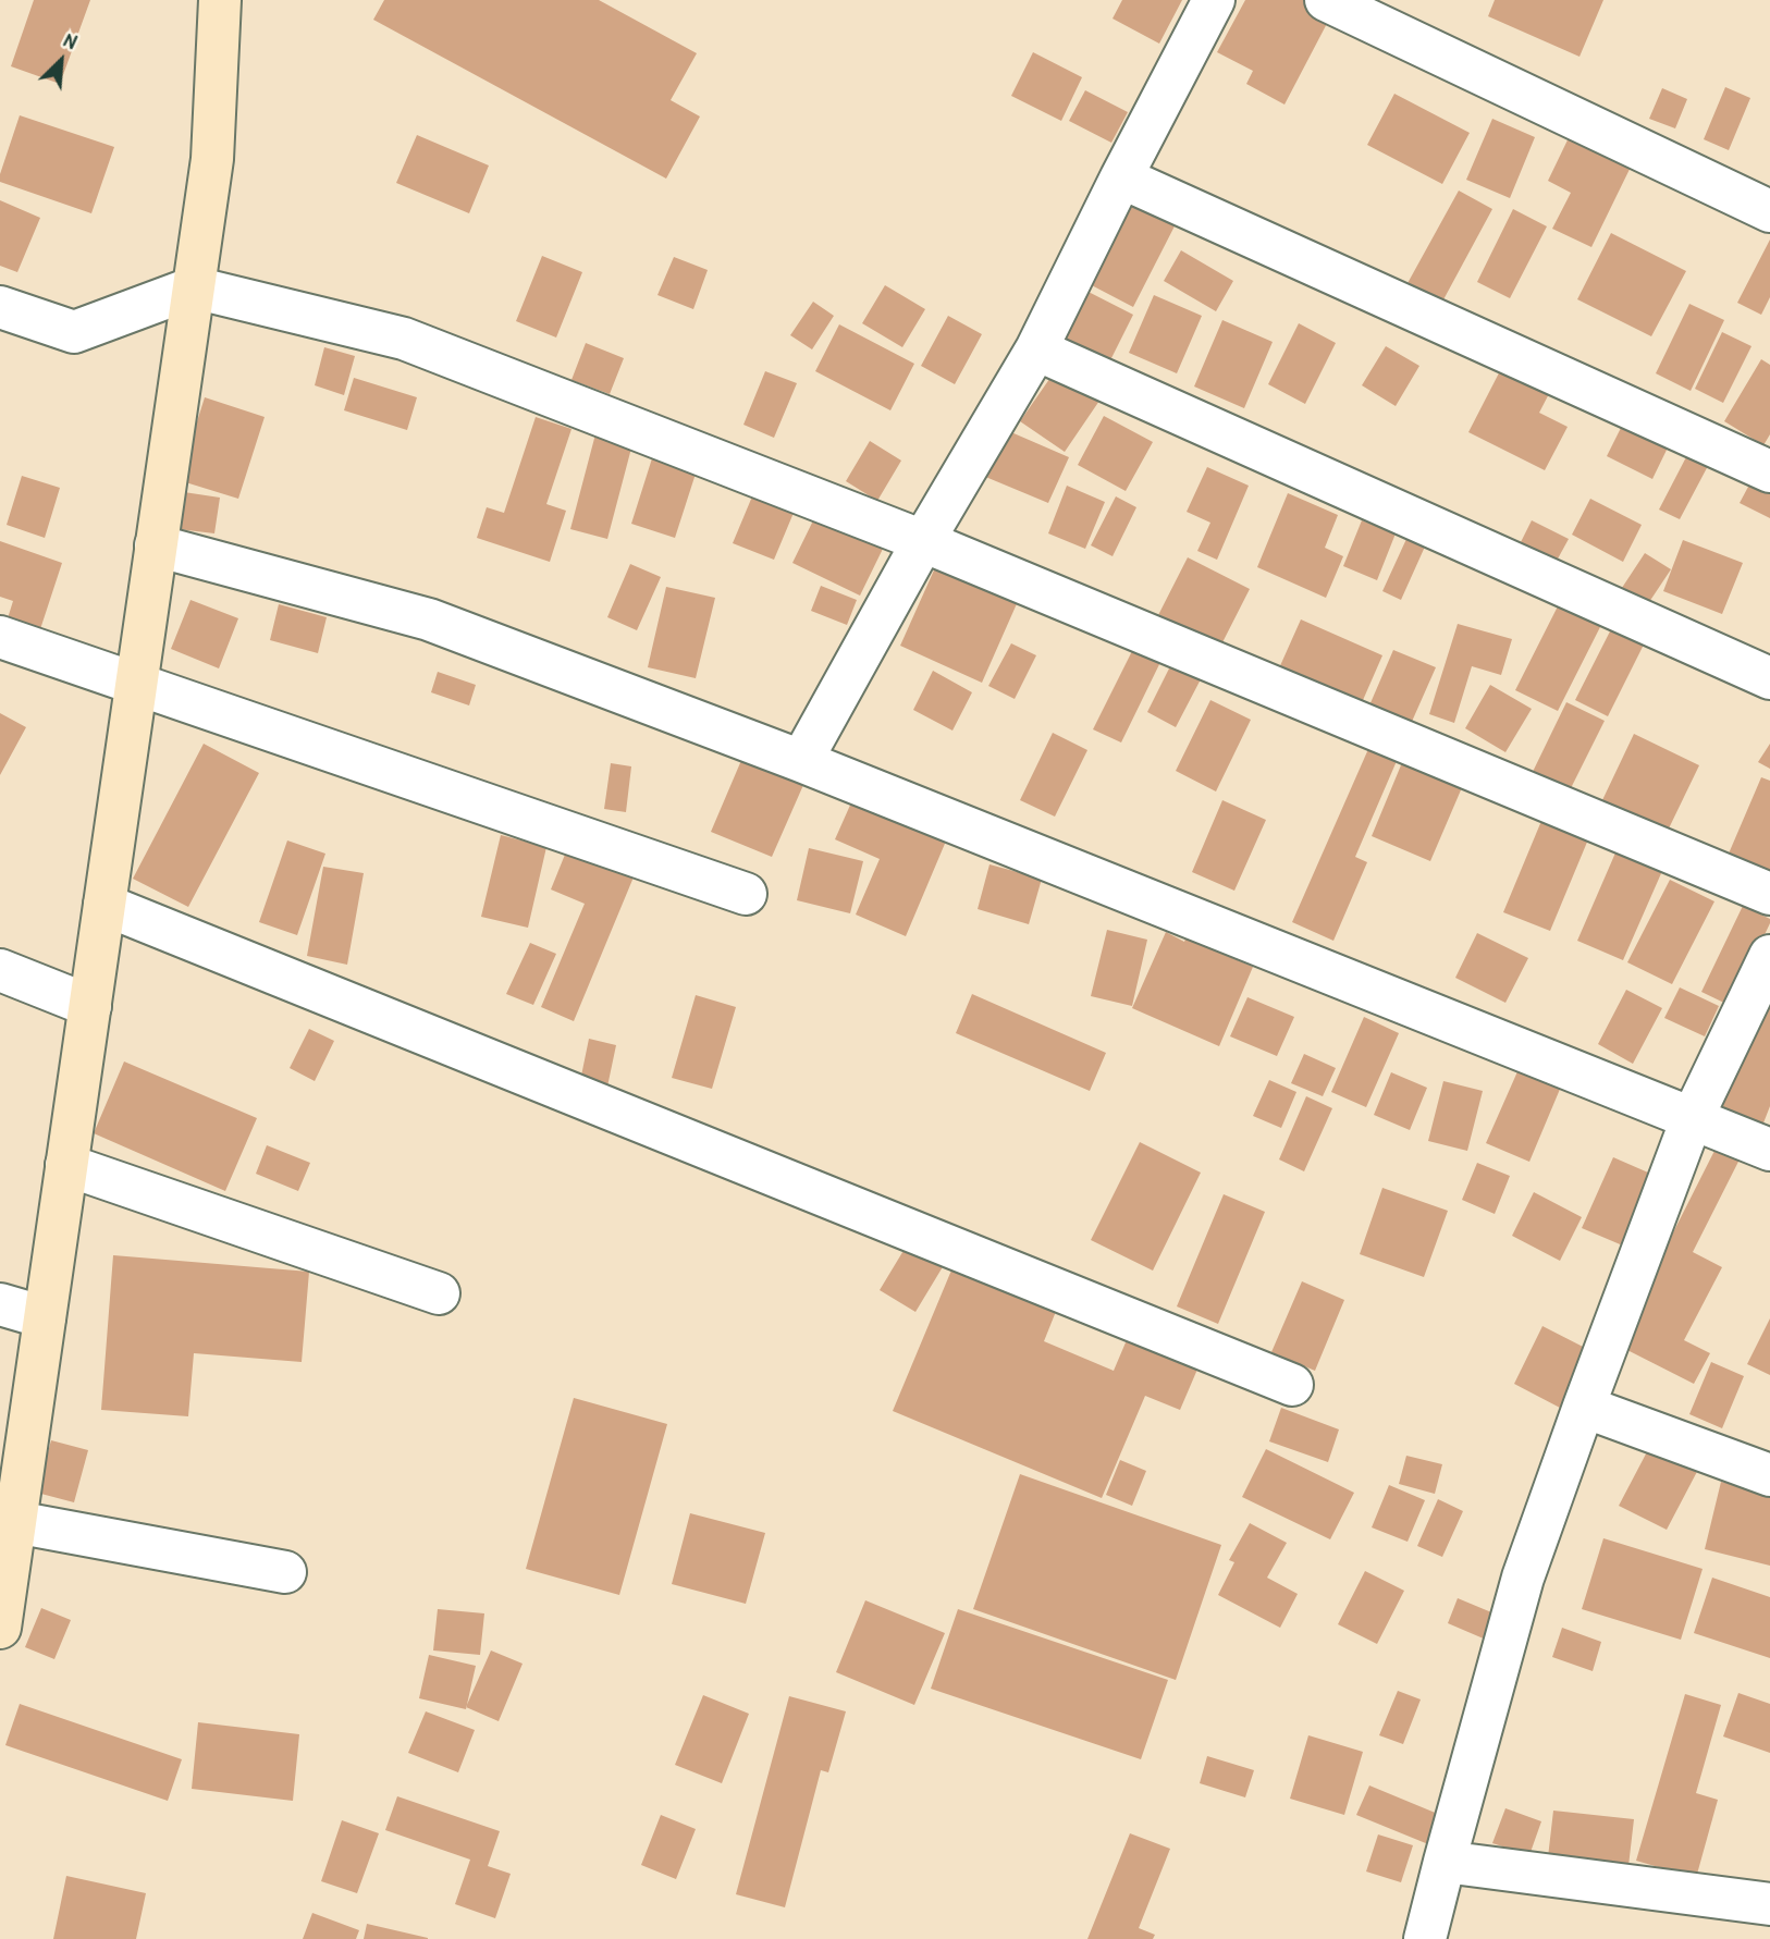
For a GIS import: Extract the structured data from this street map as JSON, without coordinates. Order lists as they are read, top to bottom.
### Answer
{
  "north": "top right"
}
